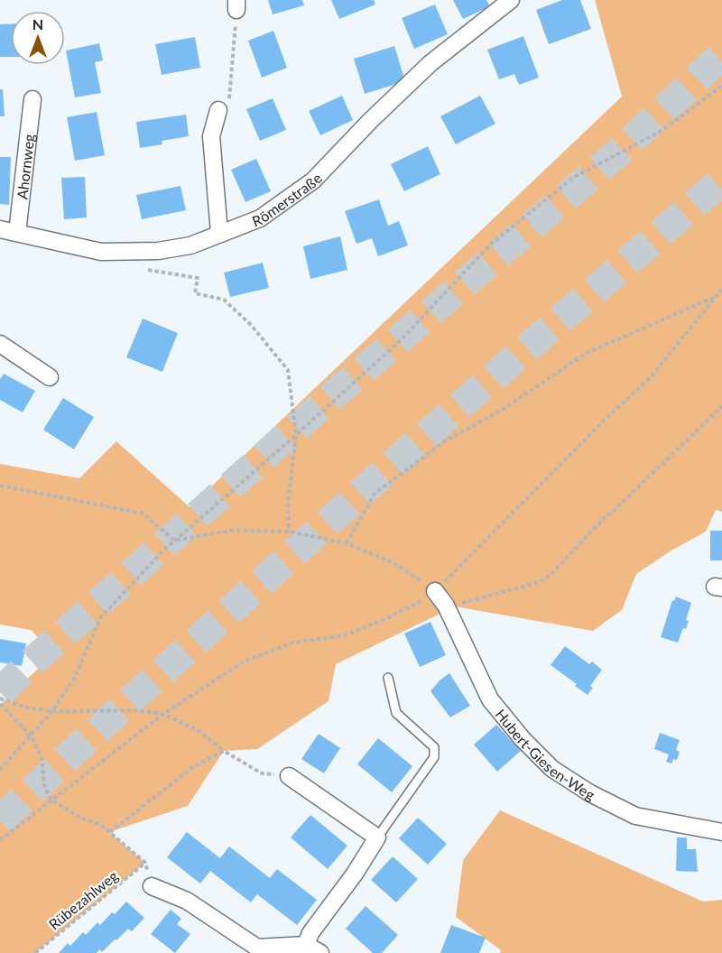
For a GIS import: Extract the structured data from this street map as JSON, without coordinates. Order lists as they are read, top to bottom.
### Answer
{
  "streets": {
    "street": ["Ahornweg", "Römerstraße", "Hubert-Giesen-Weg"],
    "path": ["Rübezahlweg"]
  },
  "crossings": [
    ["Ahornweg", "Römerstraße"]
  ],
  "north": "top"
}
